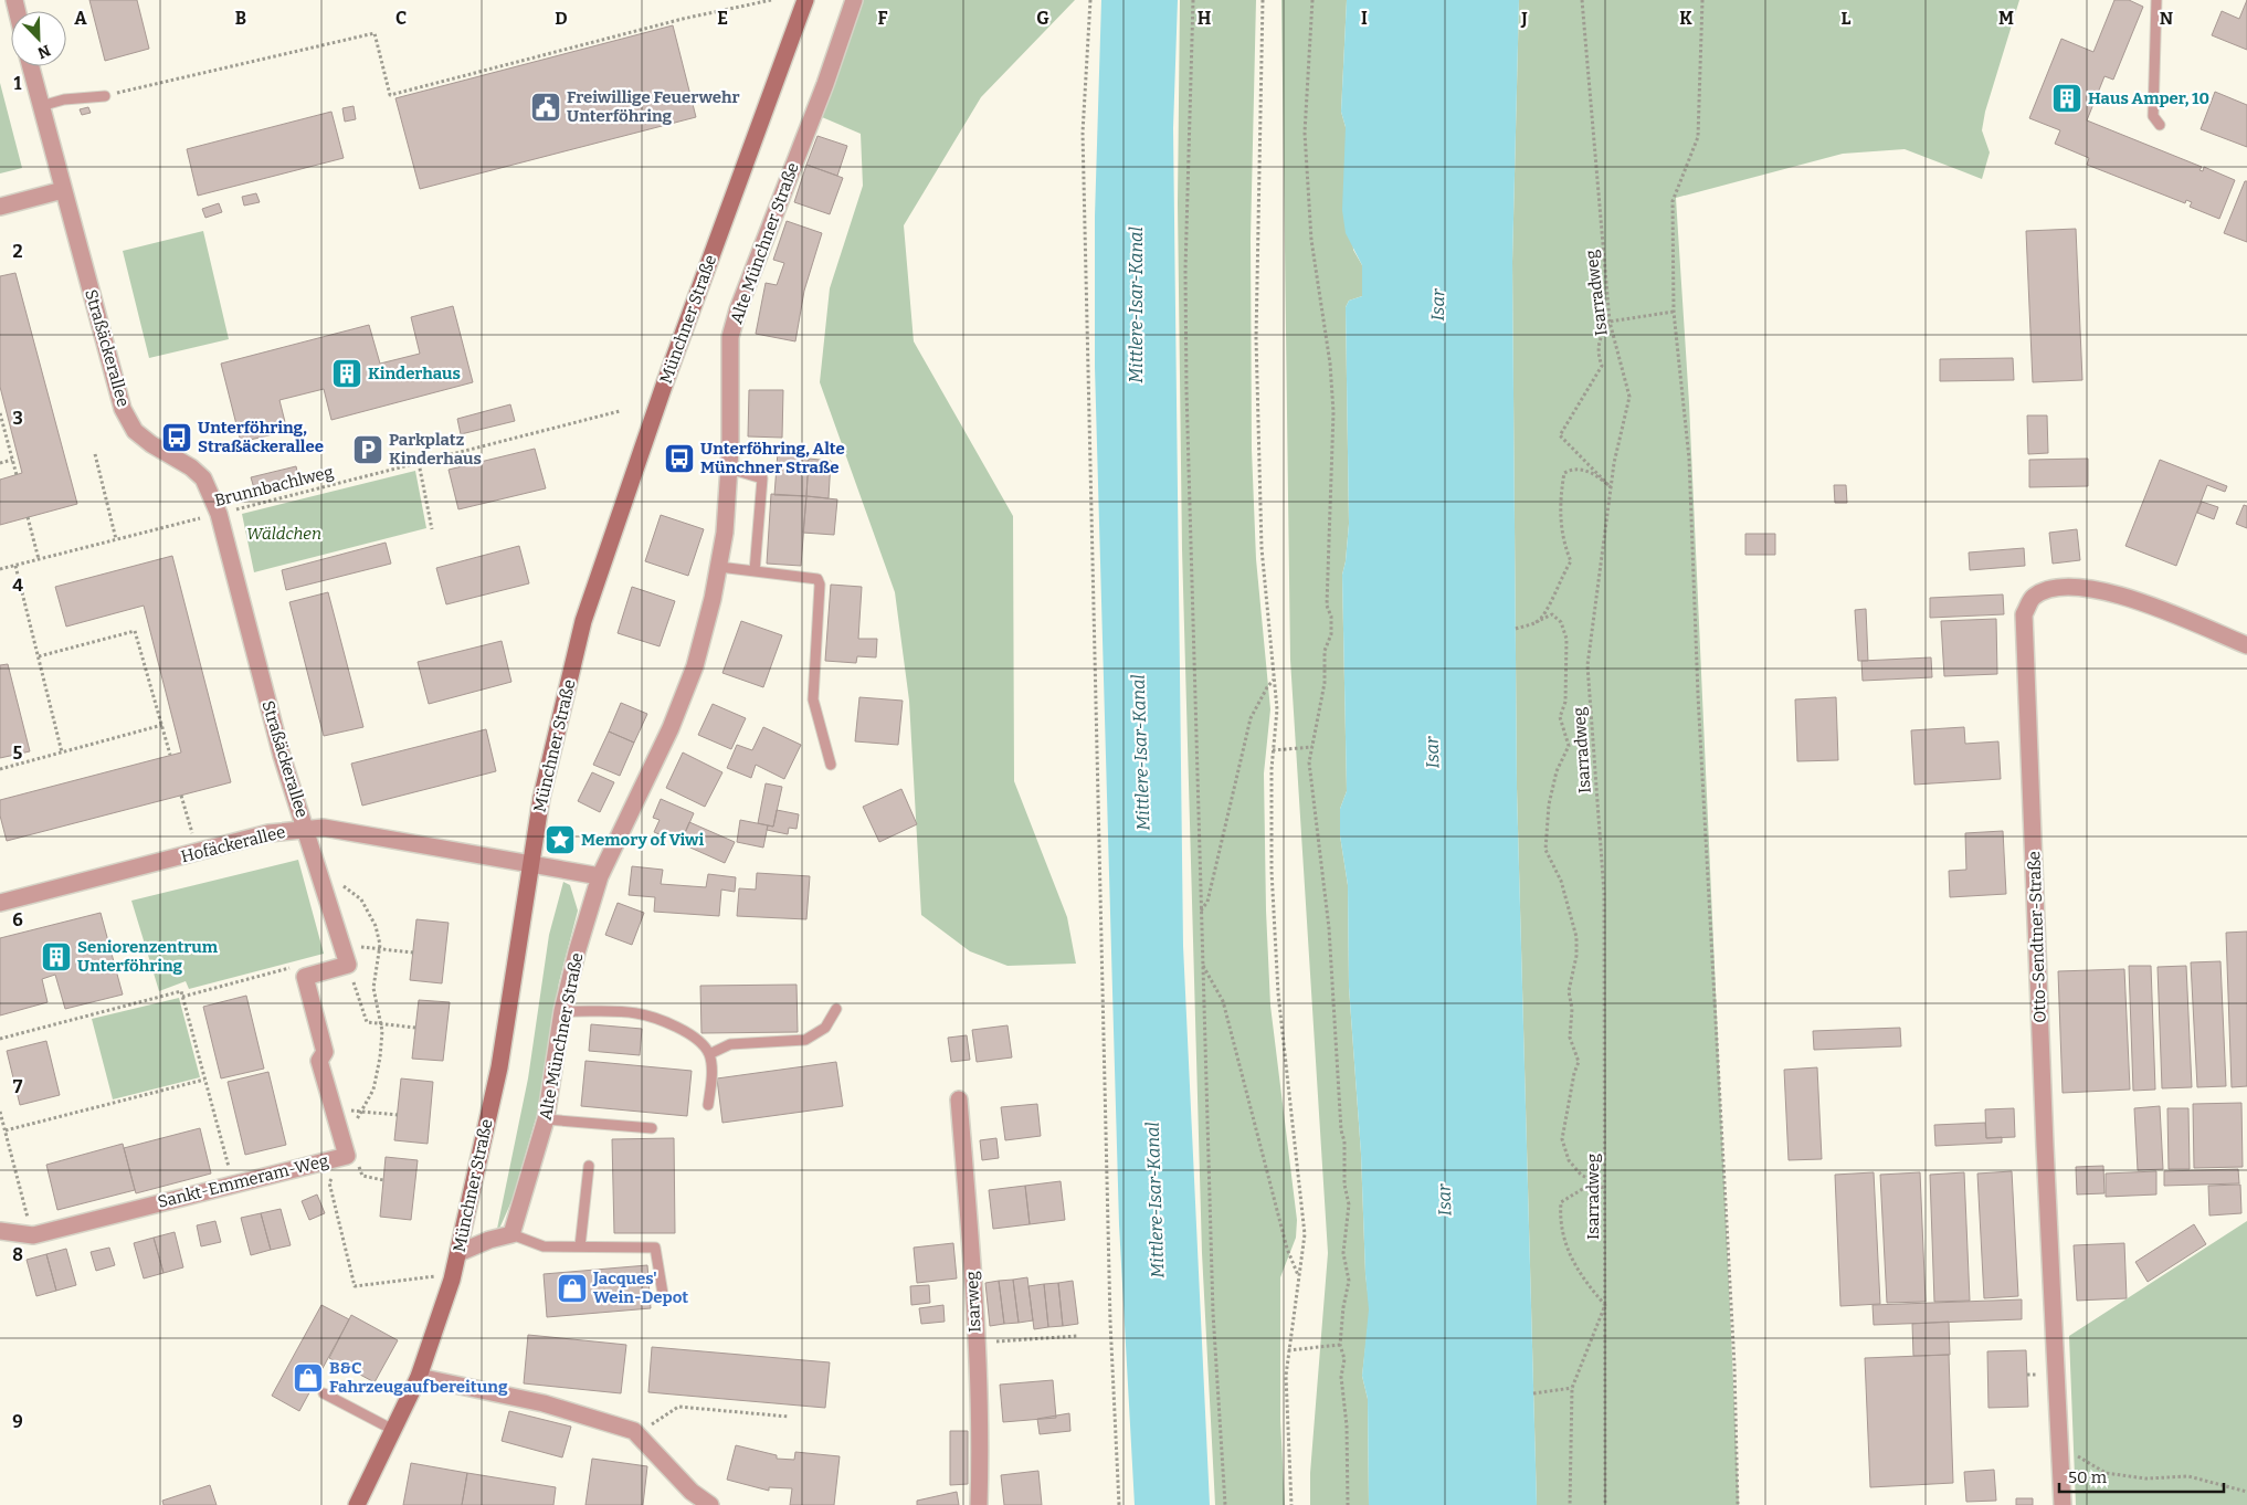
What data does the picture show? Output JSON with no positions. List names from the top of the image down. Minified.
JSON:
{"streets":{"main road":["Münchner Straße"],"street":["Alte Münchner Straße","Straßäckerallee","Hofäckerallee","Otto-Sendtner-Straße","Sankt-Emmeram-Weg","Isarweg"],"path":["Isarradweg","Brunnbachlweg"]},"crossings":[["Alte Münchner Straße","Hofäckerallee"],["Münchner Straße","Hofäckerallee"],["Straßäckerallee","Brunnbachlweg"],["Straßäckerallee","Hofäckerallee"]],"water":["Mittlere-Isar-Kanal","Isar"],"parks":["Wäldchen"],"places":{"building":["Haus Amper, 10","Kinderhaus","Seniorenzentrum Unterföhring"],"public building":["Freiwillige Feuerwehr Unterföhring"],"bus stop":["Unterföhring, Straßäckerallee","Unterföhring, Alte Münchner Straße"],"parking":["Parkplatz Kinderhaus"],"place":["Memory of Viwi"],"shop":["Jacques' Wein-Depot","B&C Fahrzeugaufbereitung"]},"scale_bar":"50 m","north":"bottom right","grid":{"columns":["A","B","C","D","E","F","G","H","I","J","K","L","M","N"],"rows":["1","2","3","4","5","6","7","8","9"]}}
